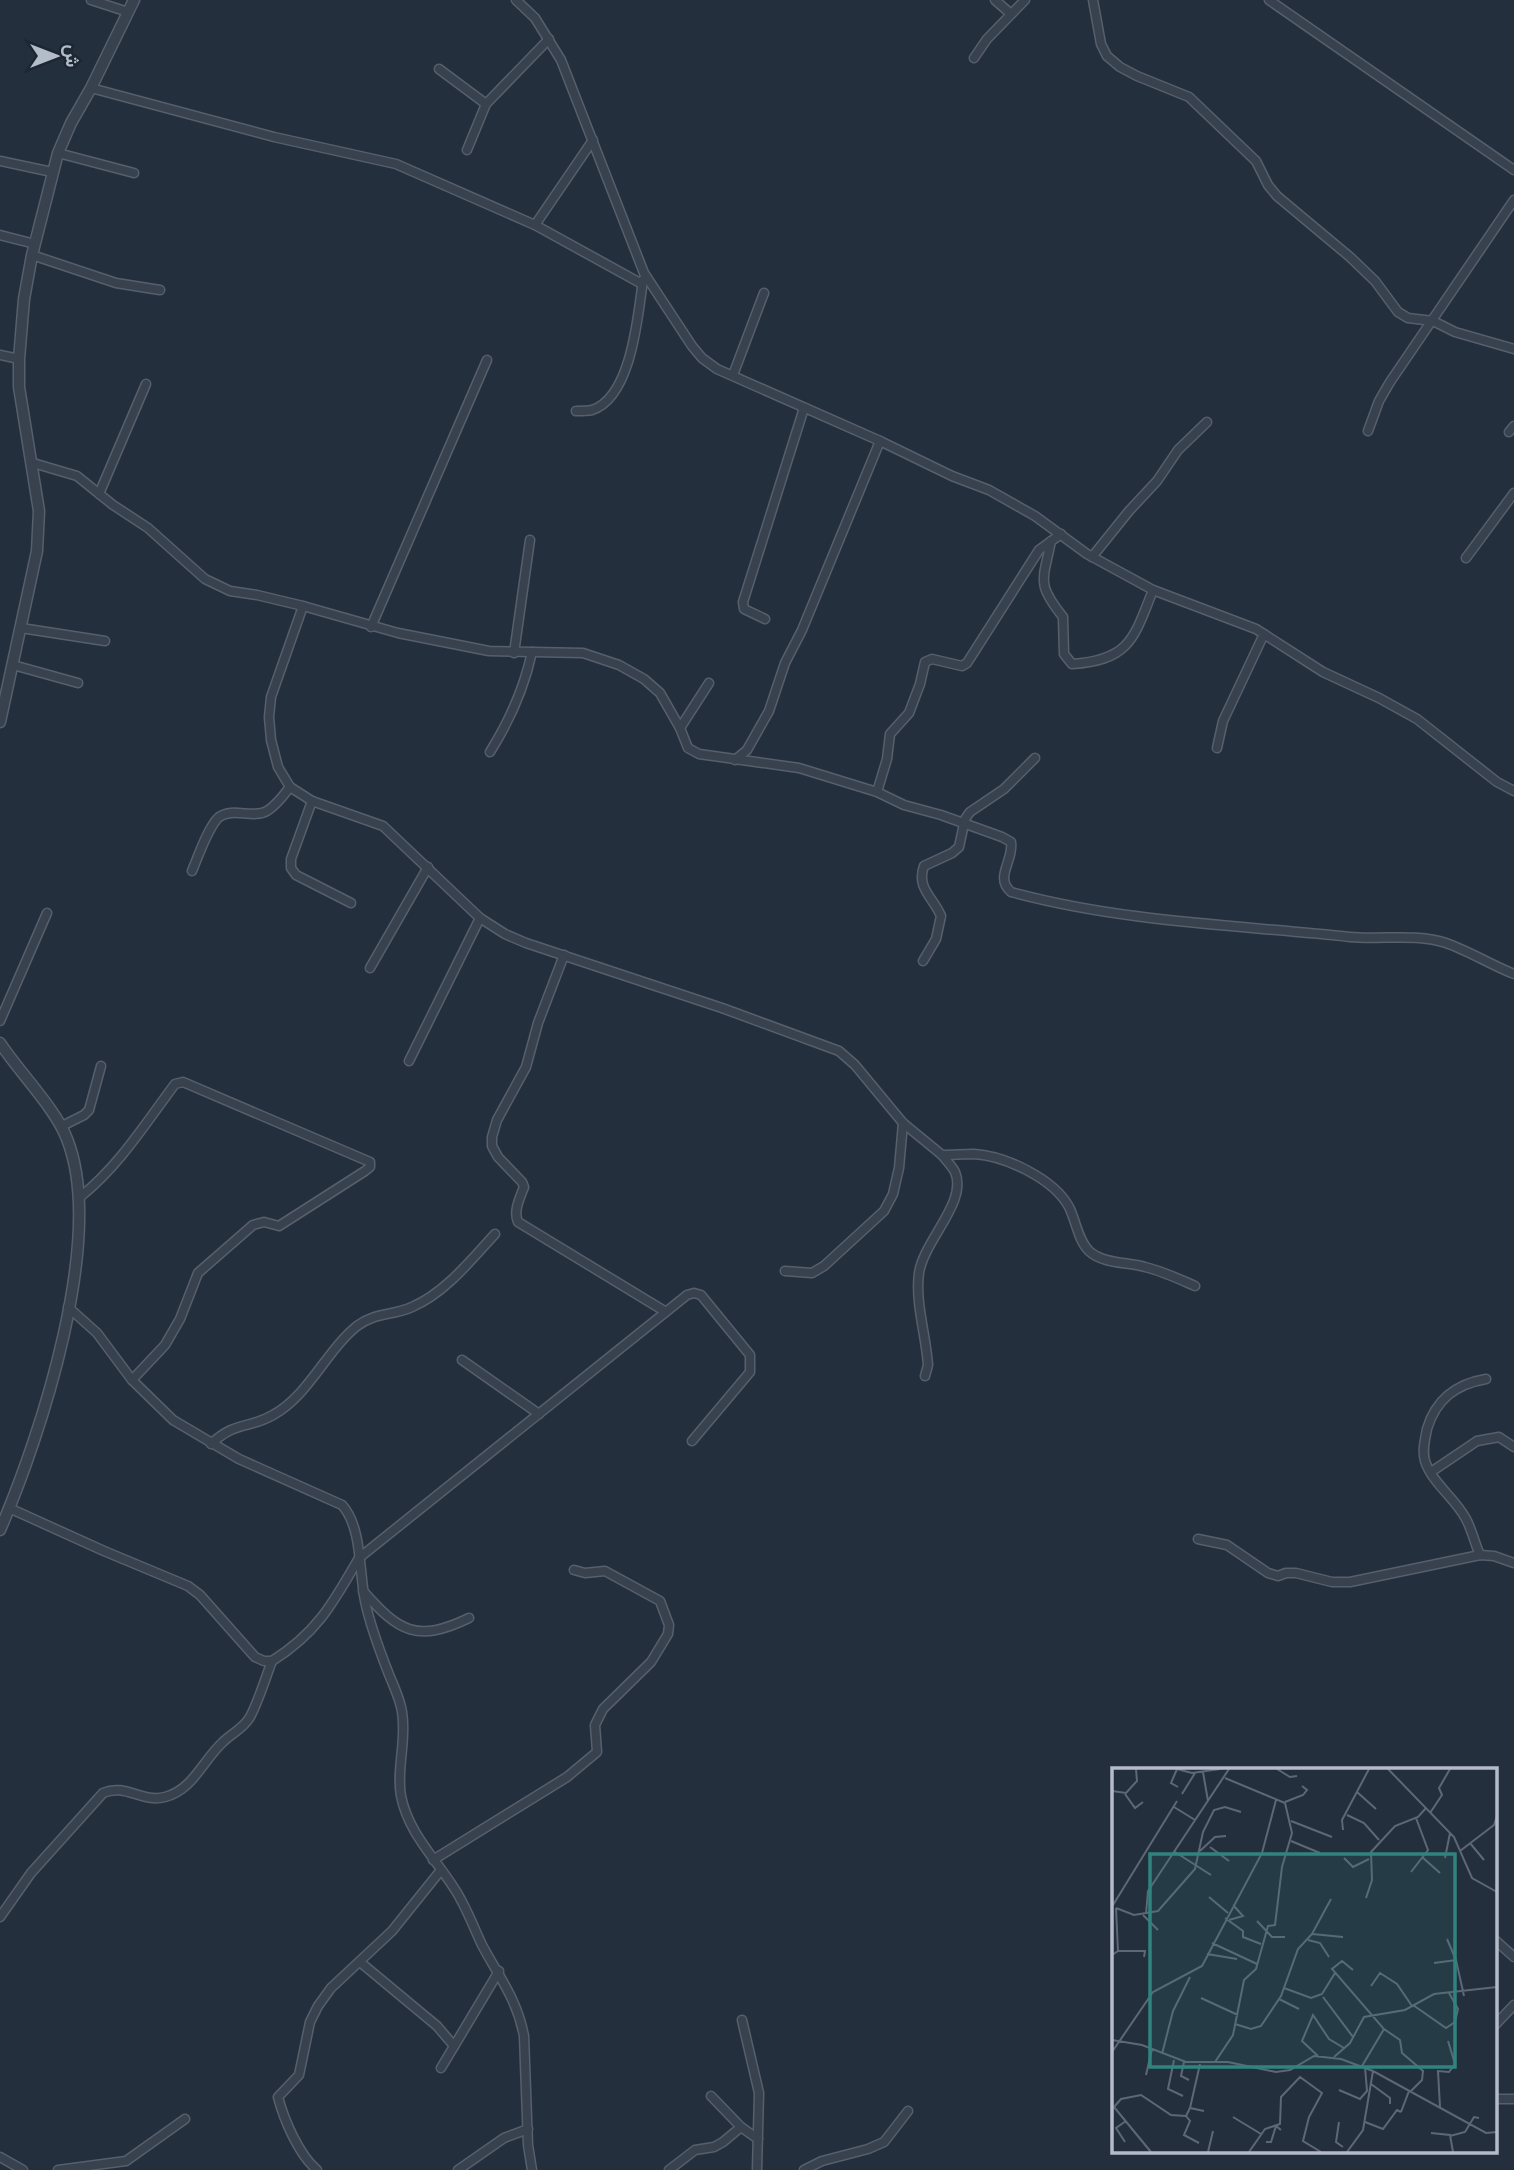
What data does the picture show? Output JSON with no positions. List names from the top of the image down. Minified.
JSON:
{"north":"right"}
